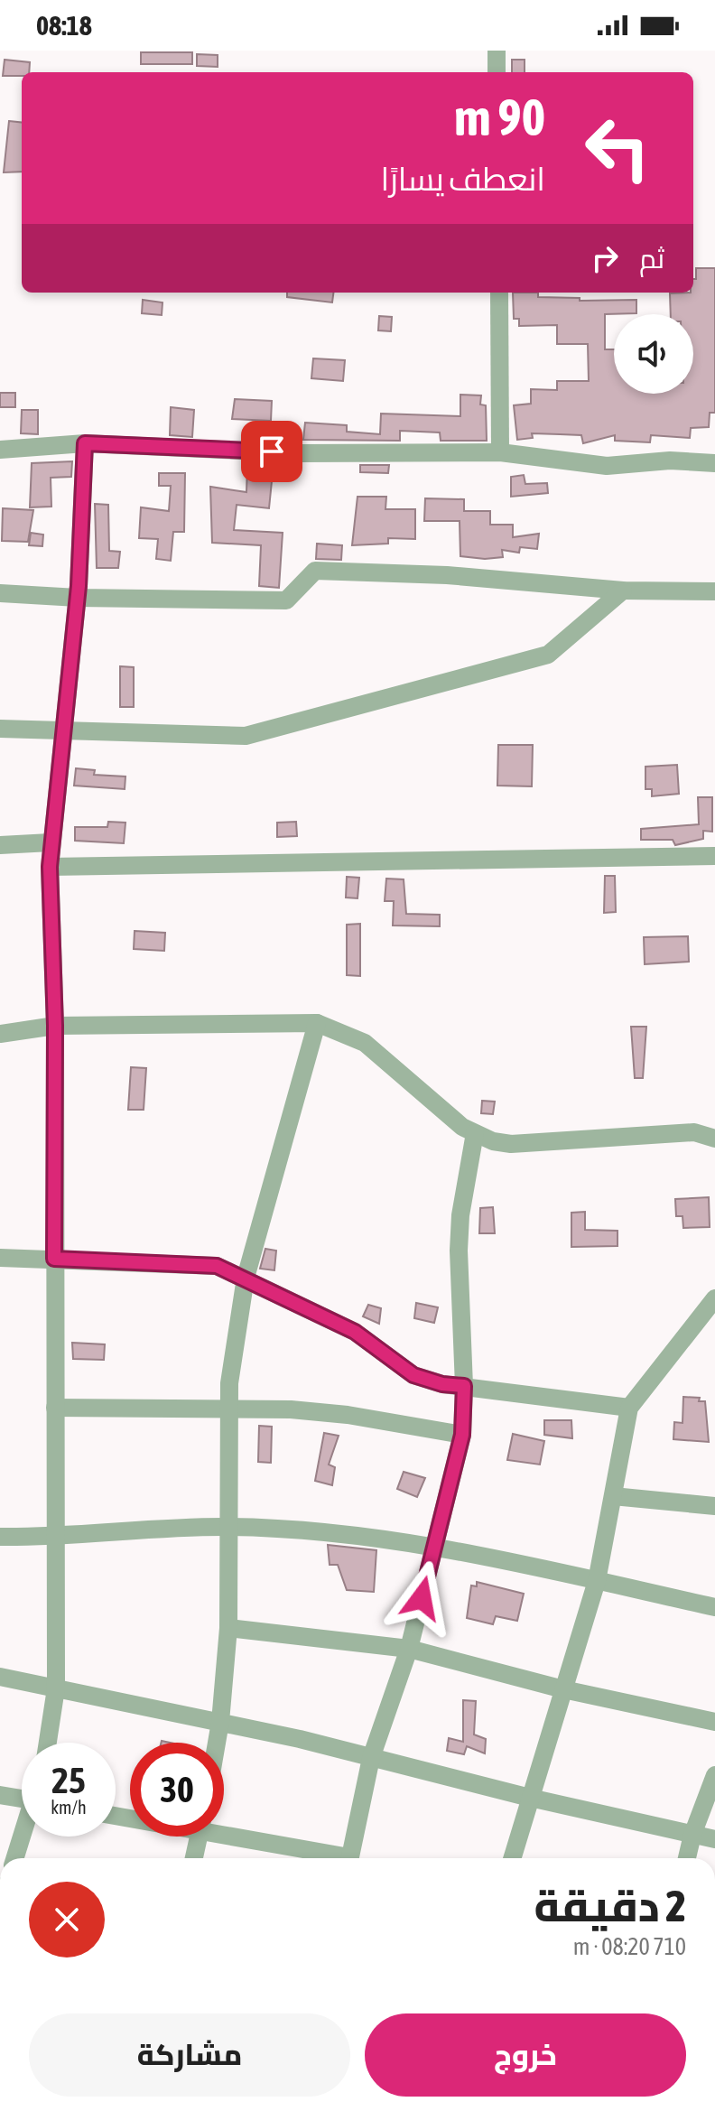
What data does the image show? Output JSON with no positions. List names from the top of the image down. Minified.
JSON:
{"page":{"status":"08:18","turn":["90 m","انعطف يسارًا"],"then":"ثم","speed":"25 km/h","limit":"30","heading":["2 دقيقة","710 m · 08:20"],"buttons":["خروج","مشاركة"]}}
